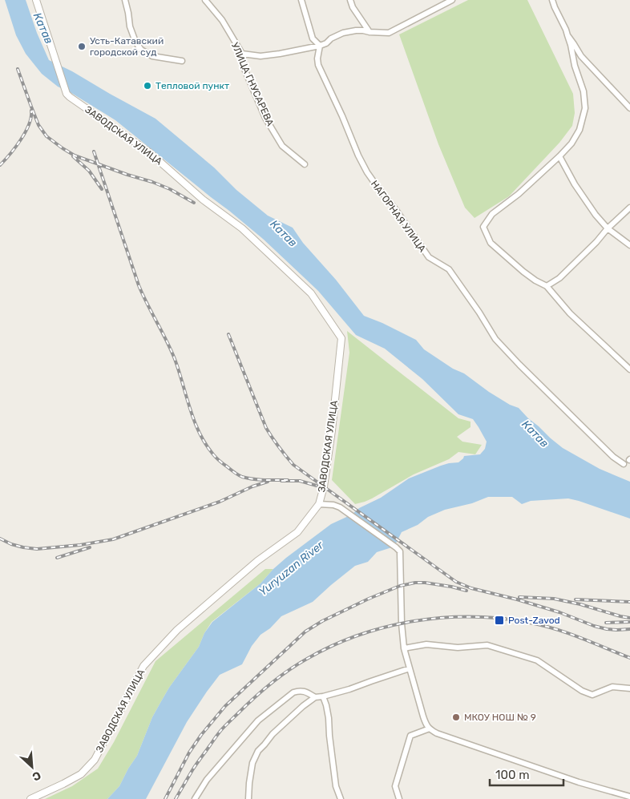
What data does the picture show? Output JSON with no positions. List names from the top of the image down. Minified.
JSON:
{"streets":{"street":["УЛИЦА ГНУСАРЕВА","ЗАВОДСКАЯ УЛИЦА","НАГОРНАЯ УЛИЦА"]},"water":["Катав","Yuryuzan River"],"places":{"other":["Усть-Катавский городской суд","Тепловой пункт","МКОУ НОШ № 9"],"transit":["Post-Zavod"]},"scale_bar":"100 m","north":"bottom right"}
